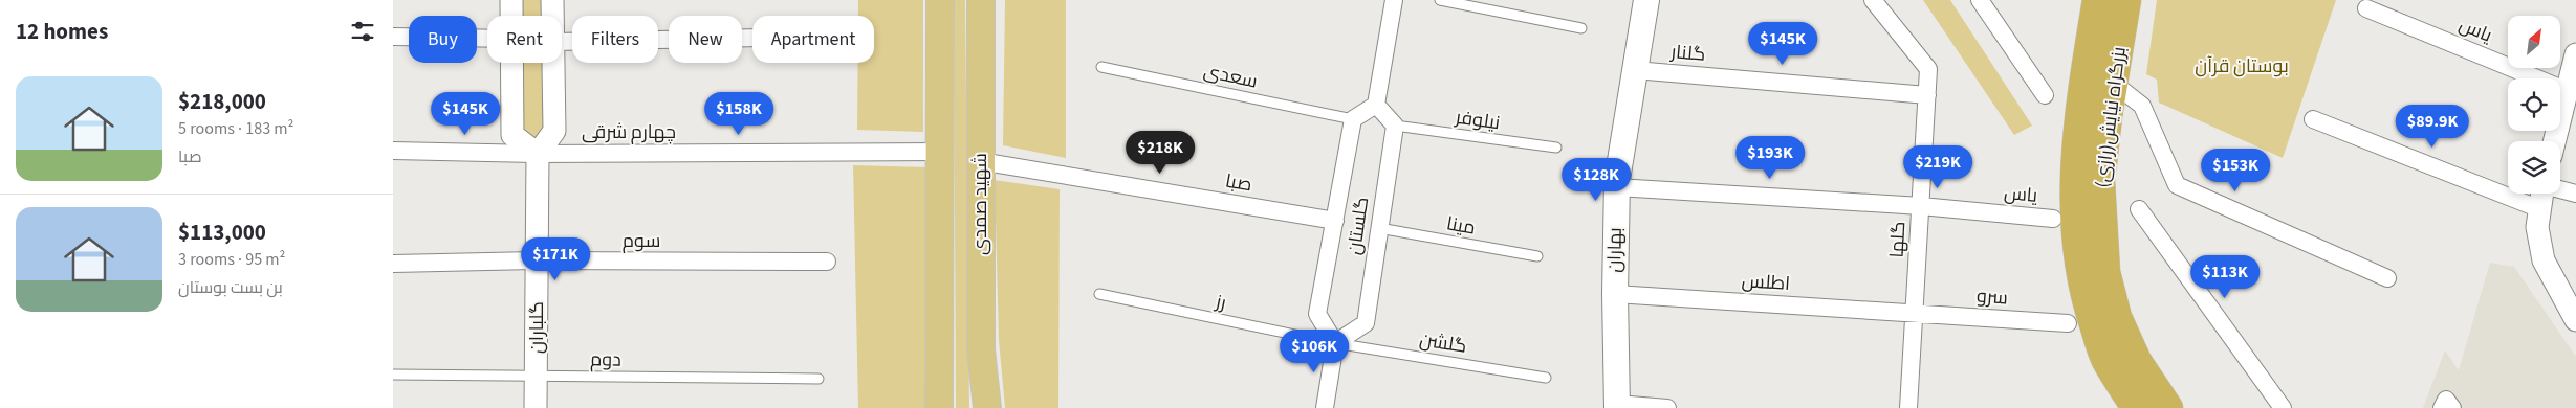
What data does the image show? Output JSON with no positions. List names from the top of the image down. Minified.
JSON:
{"streets":{"highway":["بزرگراه نیایش(رازی)"],"main road":["شهید صمدی","بهاران"],"street":["یاس","گلنار","چهارم شرقی","صبا","گلستان","گلها","سوم","اطلس","سرو","گلباران"],"lane":["سعدی","نیلوفر","مینا","رز","گلشن","دوم"]},"crossings":[["یاس","گلها"],["یاس","بهاران"],["گلنار","گلها"],["گلنار","بهاران"],["سعدی","گلستان"],["نیلوفر","گلستان"],["چهارم شرقی","گلباران"],["صبا","شهید صمدی"],["صبا","گلستان"],["گلستان","مینا"],["گلستان","رز"],["گلستان","گلشن"],["گلها","اطلس"],["گلها","سرو"],["سوم","گلباران"],["بهاران","اطلس"],["اطلس","سرو"],["رز","گلشن"],["گلباران","دوم"]],"parks":["بوستان قرآن"],"north":"top right","page":{"heading":"12 homes","chip":["Buy","Rent","Filters","New","Apartment"],"price":["$145K","$145K","$158K","$89.9K","$218K","$193K","$219K","$153K","$128K","$171K","$113K","$106K"],"list":[{"name":"$218,000","note":"5 rooms · 183 m² · صبا"},{"name":"$113,000","note":"3 rooms · 95 m² · بن بست بوستان"}]}}
